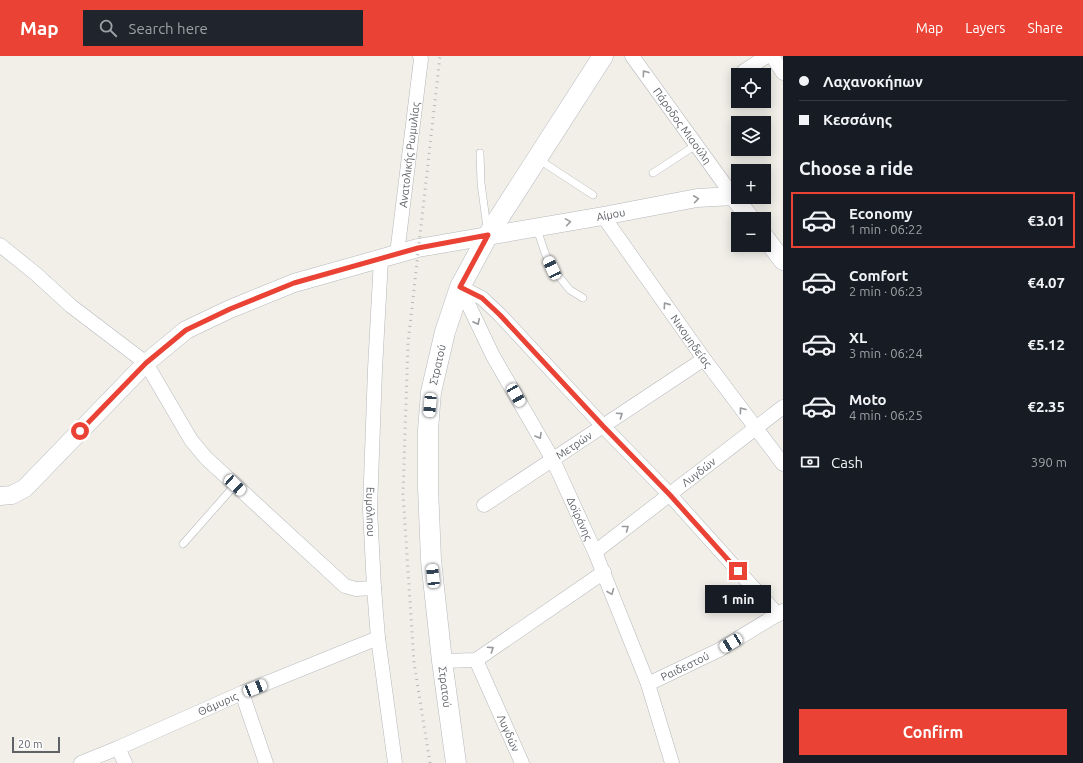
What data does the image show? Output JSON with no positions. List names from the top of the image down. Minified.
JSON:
{"streets":{"main road":["Στρατού"],"street":["Πάροδος Μιαούλη","Ανατολικής Ρωμυλίας","Αίμου","Νικομηδείας","Μετρών","Λυγδών","Ευμόλπου","Δοϊράνης","Ραιδεστού","Θάμυρις"]},"crossings":[["Ανατολικής Ρωμυλίας","Αίμου"],["Ανατολικής Ρωμυλίας","Ευμόλπου"],["Αίμου","Νικομηδείας"],["Αίμου","Στρατού"],["Αίμου","Ευμόλπου"],["Νικομηδείας","Μετρών"],["Νικομηδείας","Λυγδών"],["Στρατού","Δοϊράνης"],["Μετρών","Δοϊράνης"],["Λυγδών","Δοϊράνης"],["Ευμόλπου","Θάμυρις"],["Δοϊράνης","Ραιδεστού"]],"one_way":["Πάροδος Μιαούλη","Μετρών"],"scale_bar":"20 m","page":{"header":"Map","search":"Search here","nav":["Map","Layers","Share"],"banner":["Λαχανοκήπων","Κεσσάνης"],"map_buttons":["+","−"],"heading":"Choose a ride","list":[{"name":"Economy","note":"1 min · 06:22","value":"€3.01"},{"name":"Comfort","note":"2 min · 06:23","value":"€4.07"},{"name":"XL","note":"3 min · 06:24","value":"€5.12"},{"name":"Moto","note":"4 min · 06:25","value":"€2.35"}],"pay":["Cash","390 m"],"bubble":"1 min","buttons":"Confirm","scale":"20 m"}}
